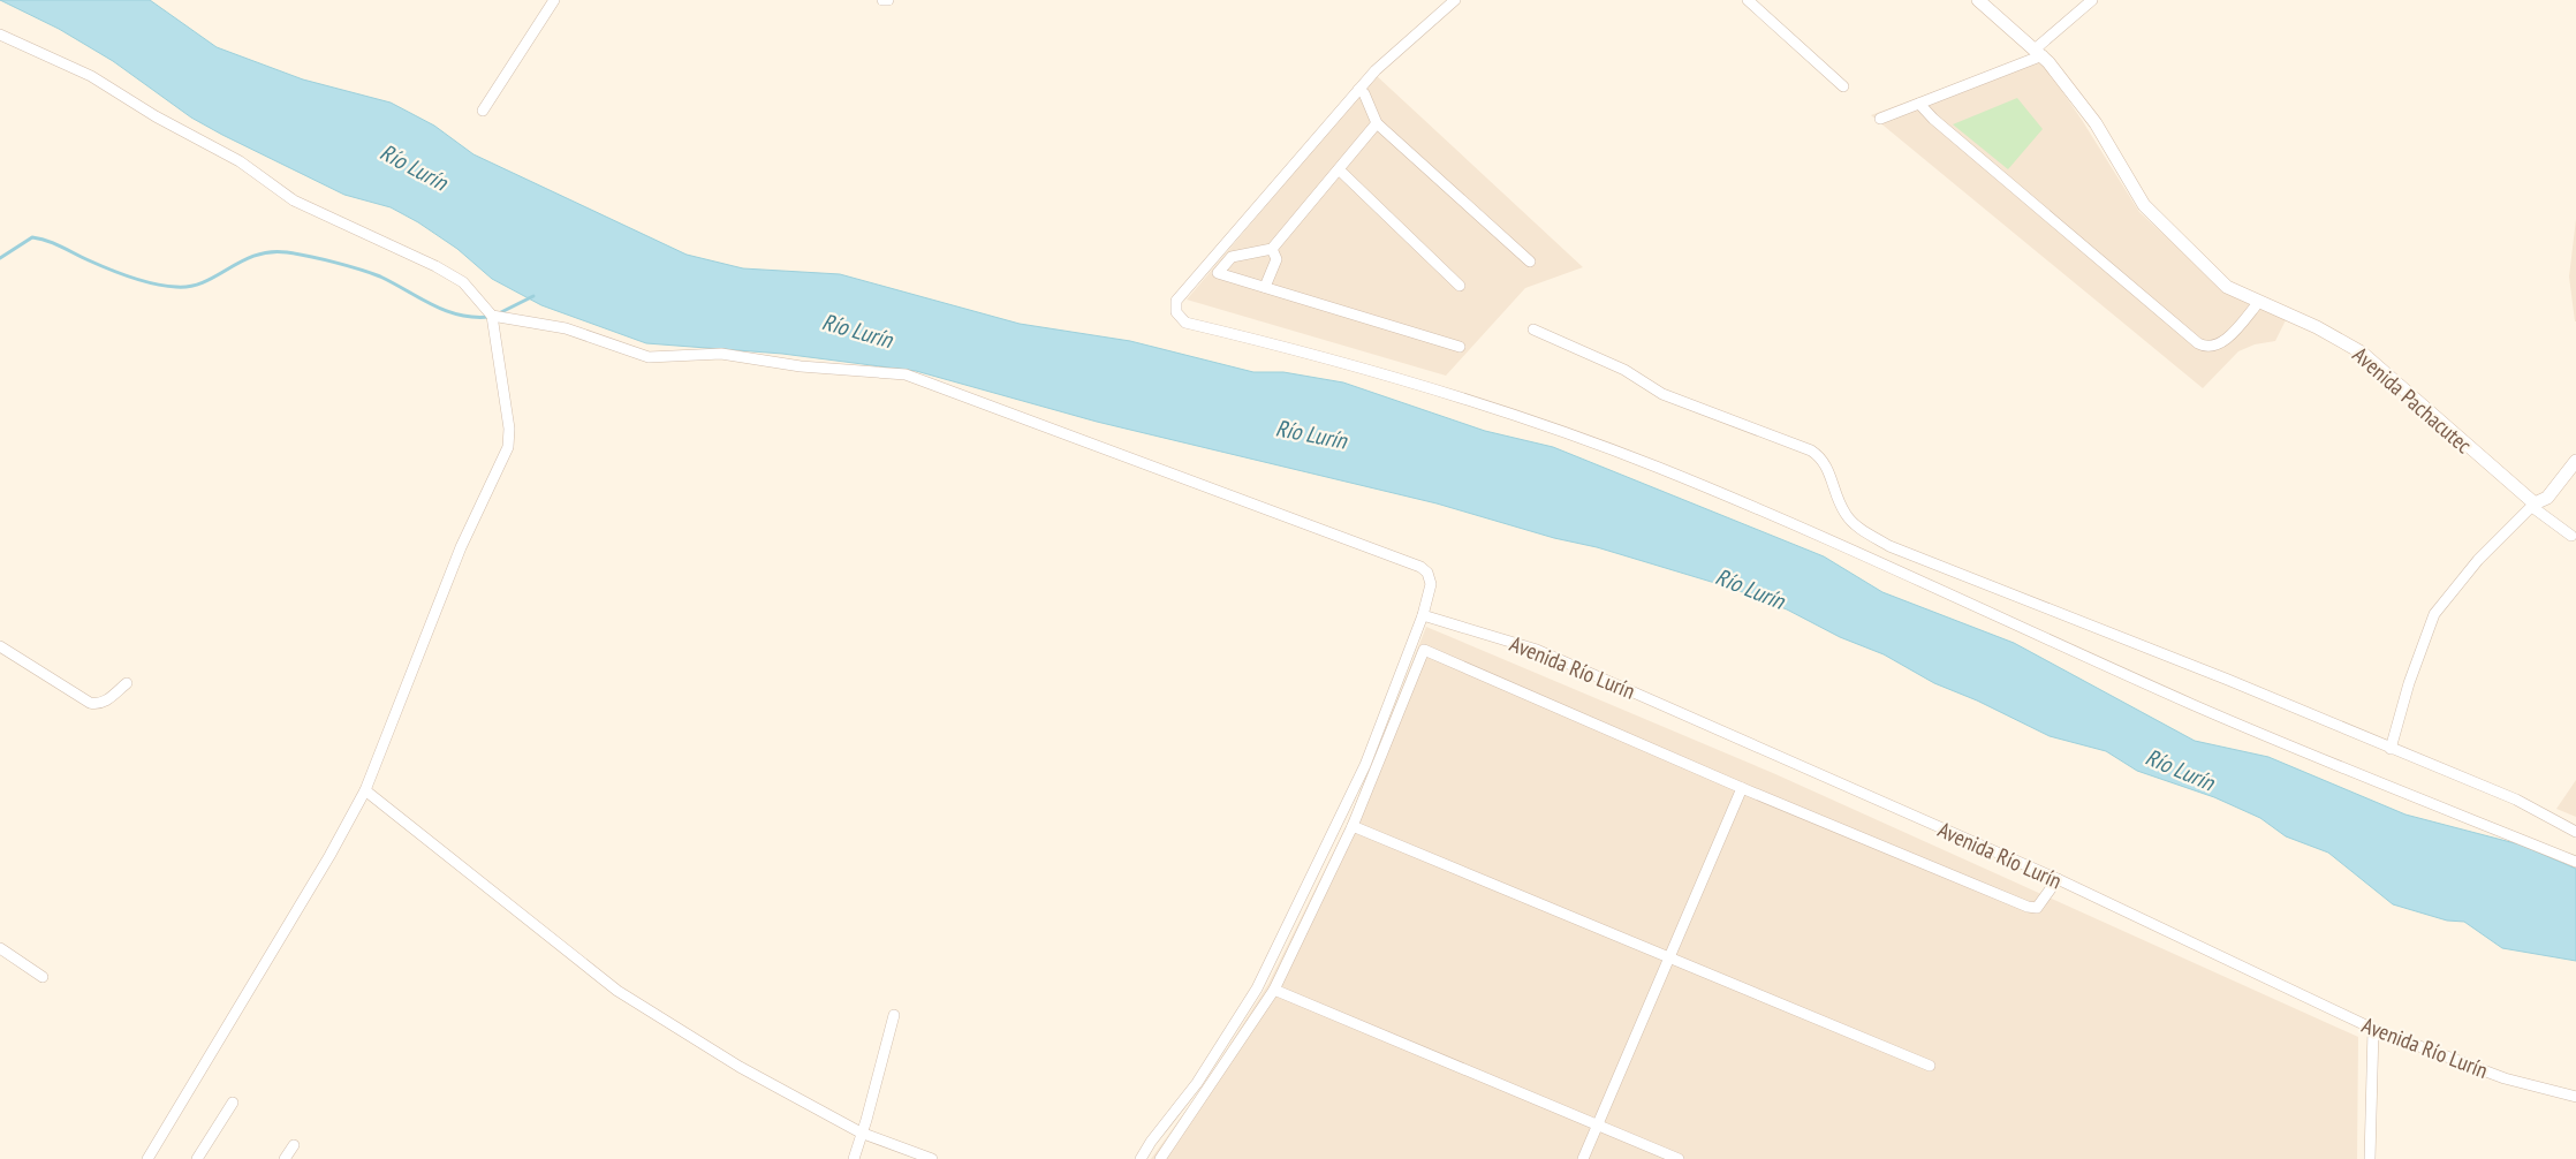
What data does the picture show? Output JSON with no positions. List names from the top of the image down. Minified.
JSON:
{"streets":{"main road":["Avenida Pachacutec"],"street":["Avenida Río Lurín"]},"water":["Río Lurín"]}
